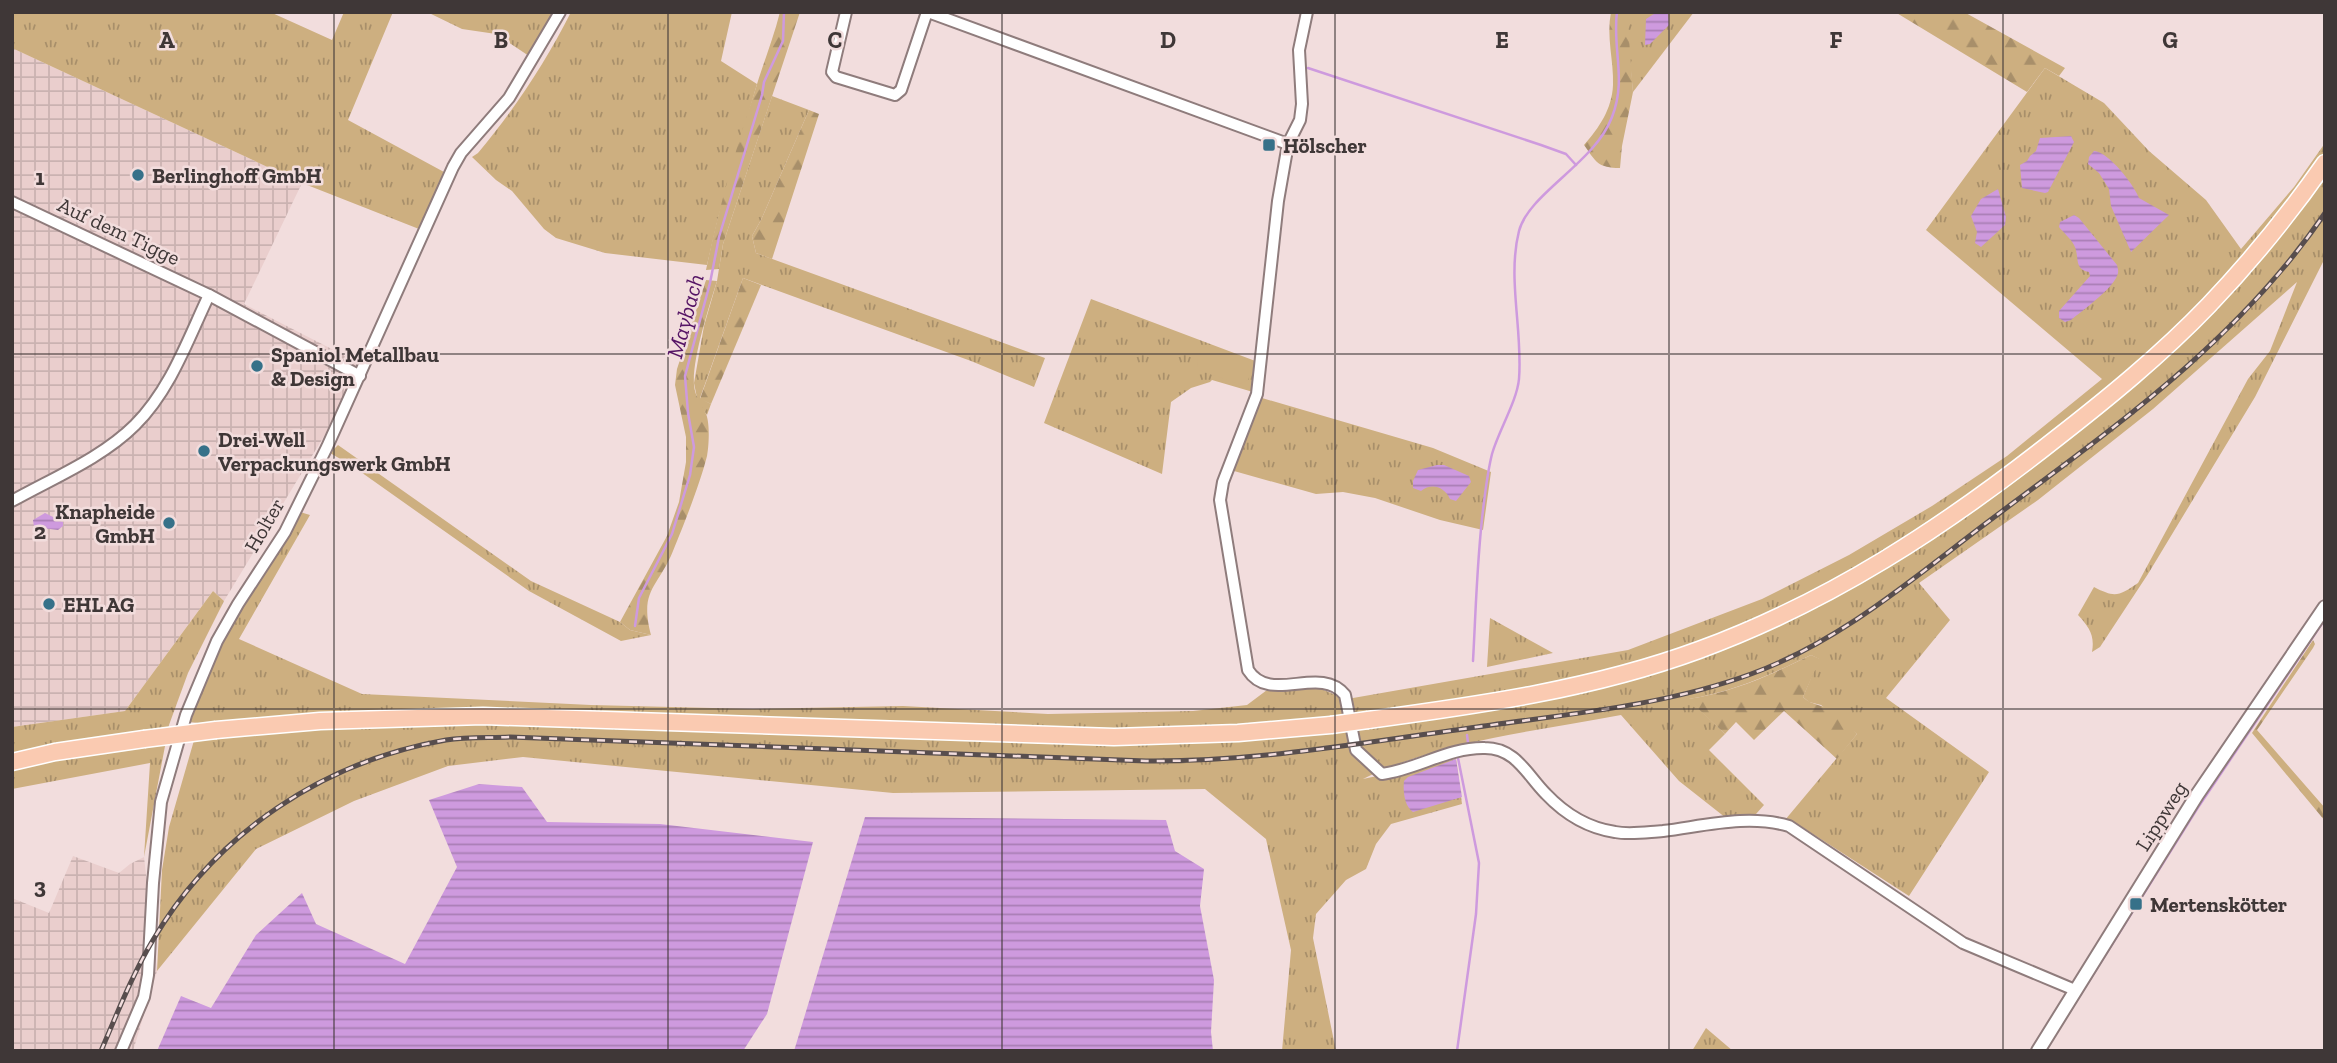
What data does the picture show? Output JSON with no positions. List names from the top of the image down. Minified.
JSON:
{"streets":{"street":["Auf dem Tigge","Holter","Lippweg"]},"crossings":[["Auf dem Tigge","Holter"]],"water":["Maybach"],"places":{"transit":["Hölscher","Mertenskötter"],"other":["Berlinghoff GmbH","Spaniol Metallbau & Design","Drei-Well Verpackungswerk GmbH","Knapheide GmbH","EHL AG"]},"grid":{"columns":["A","B","C","D","E","F","G"],"rows":["1","2","3"]}}
